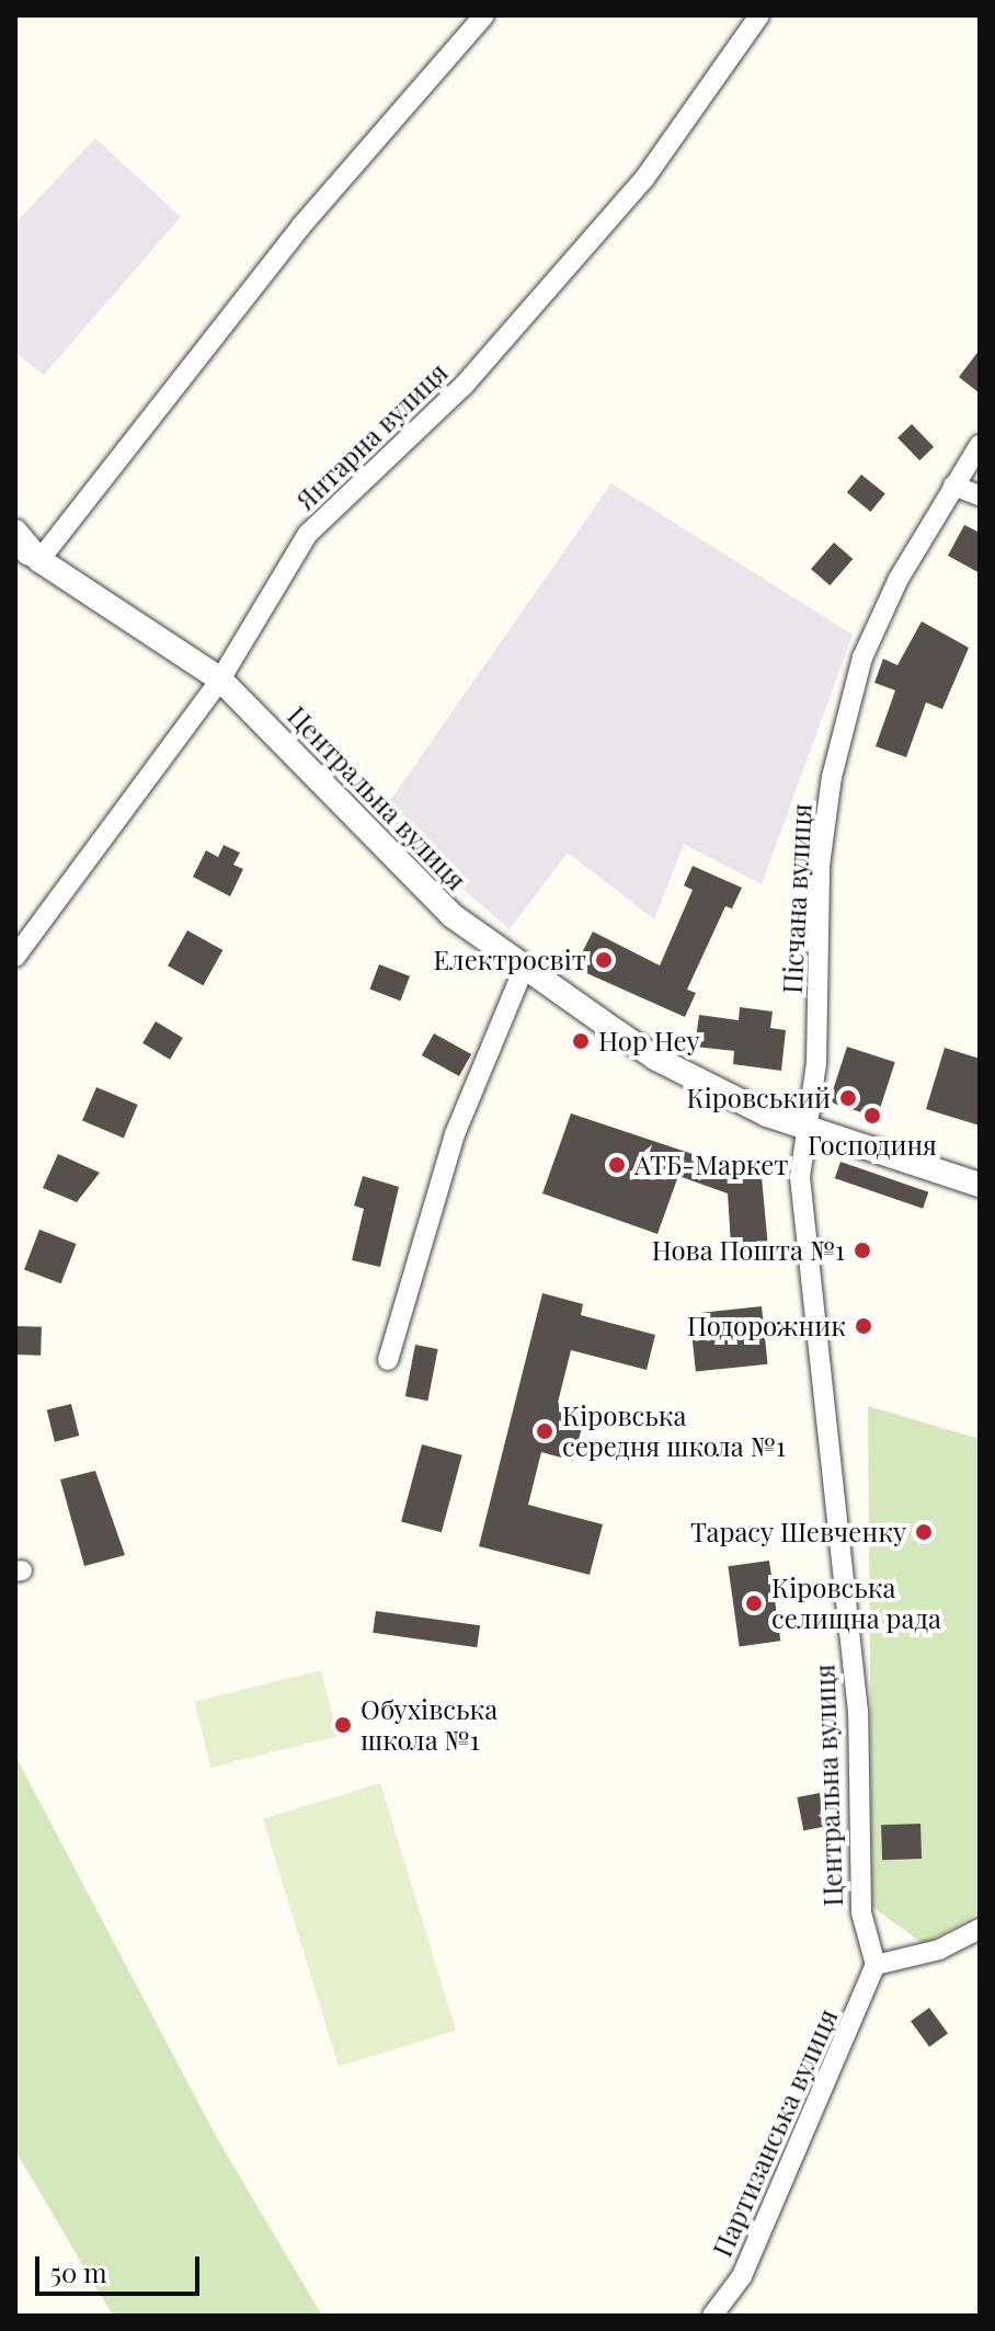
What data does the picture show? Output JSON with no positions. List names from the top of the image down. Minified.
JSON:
{"streets":{"street":["Янтарна вулиця","Центральна вулиця","Пісчана вулиця","Партизанська вулиця"]},"crossings":[["Янтарна вулиця","Центральна вулиця"],["Центральна вулиця","Пісчана вулиця"],["Центральна вулиця","Партизанська вулиця"]],"places":["Електросвіт","Hop Hey","Кіровський","Господиня","АТБ-Маркет","Нова Пошта №1","Подорожник","Кіровська середня школа №1","Тарасу Шевченку","Кіровська селищна рада","Обухівська школа №1"],"scale_bar":"50 m"}
